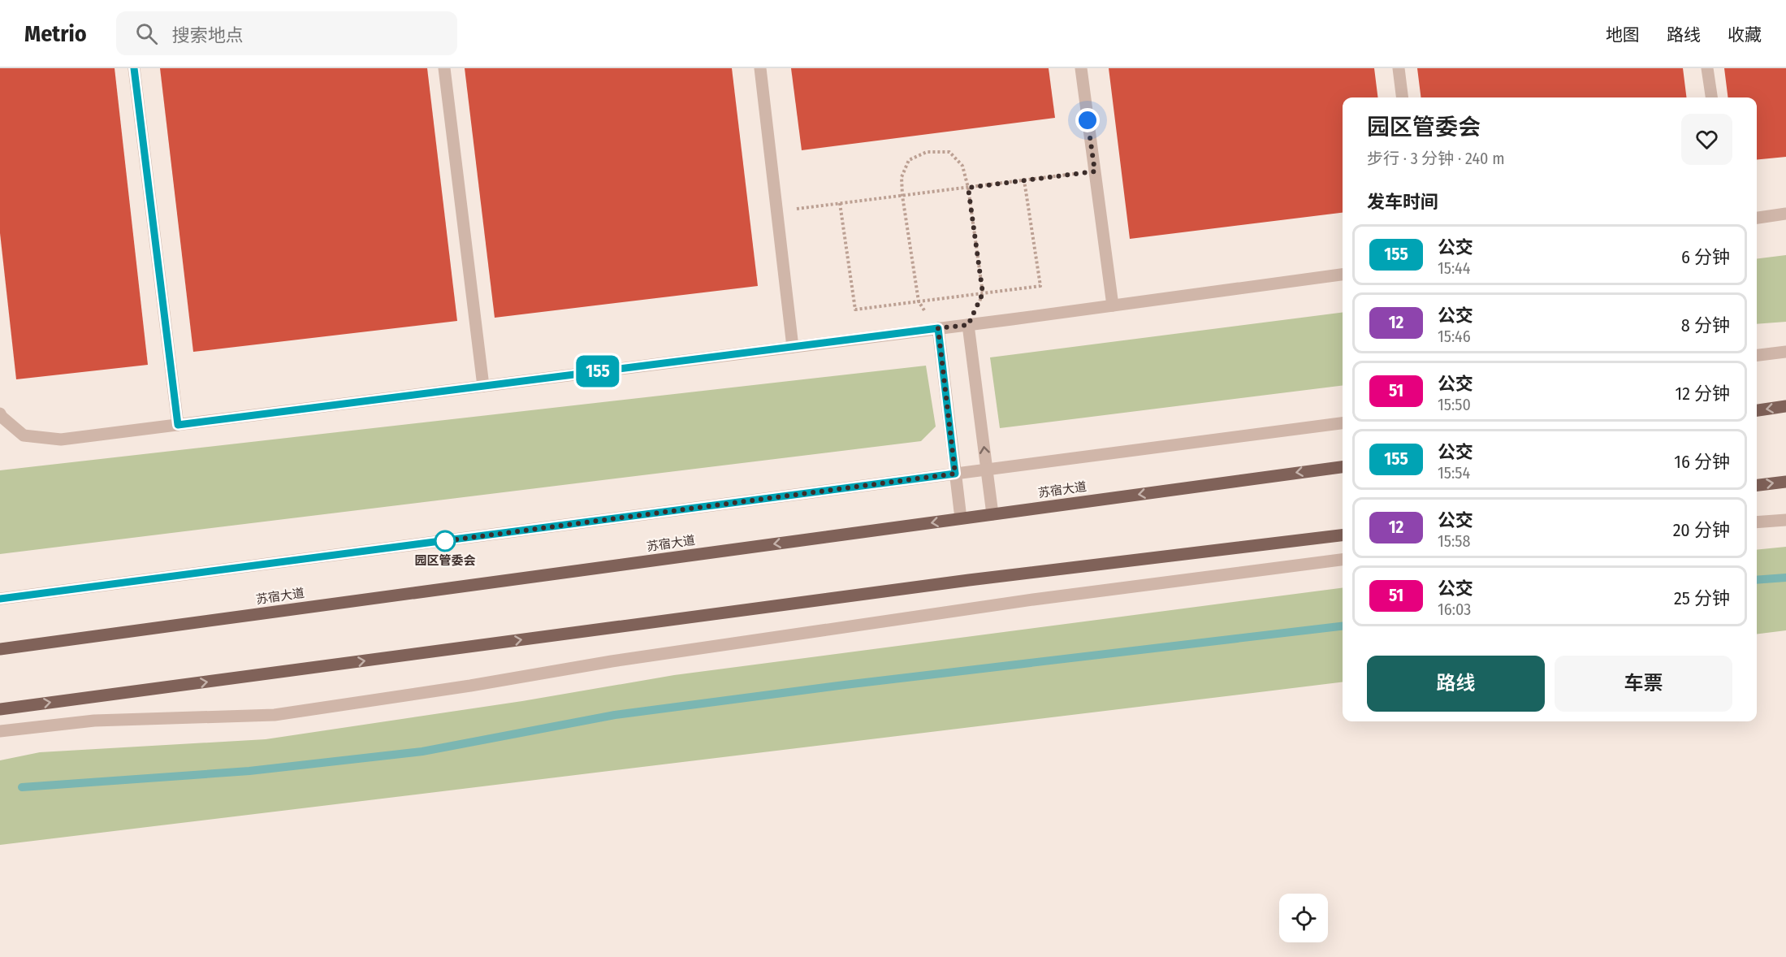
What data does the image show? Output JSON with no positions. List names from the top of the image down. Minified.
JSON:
{"streets":{"main road":["苏宿大道"]},"places":["园区管委会"],"lines":["bus line 155"],"page":{"header":"Metrio","search":"搜索地点","nav":["地图","路线","收藏"],"on_map":"155","heading":[["园区管委会","步行 · 3 分钟 · 240 m"],"发车时间"],"list":[{"mark":"155","name":"公交","note":"15:44","value":"6 分钟"},{"mark":"12","name":"公交","note":"15:46","value":"8 分钟"},{"mark":"51","name":"公交","note":"15:50","value":"12 分钟"},{"mark":"155","name":"公交","note":"15:54","value":"16 分钟"},{"mark":"12","name":"公交","note":"15:58","value":"20 分钟"},{"mark":"51","name":"公交","note":"16:03","value":"25 分钟"}],"buttons":["路线","车票"]}}
